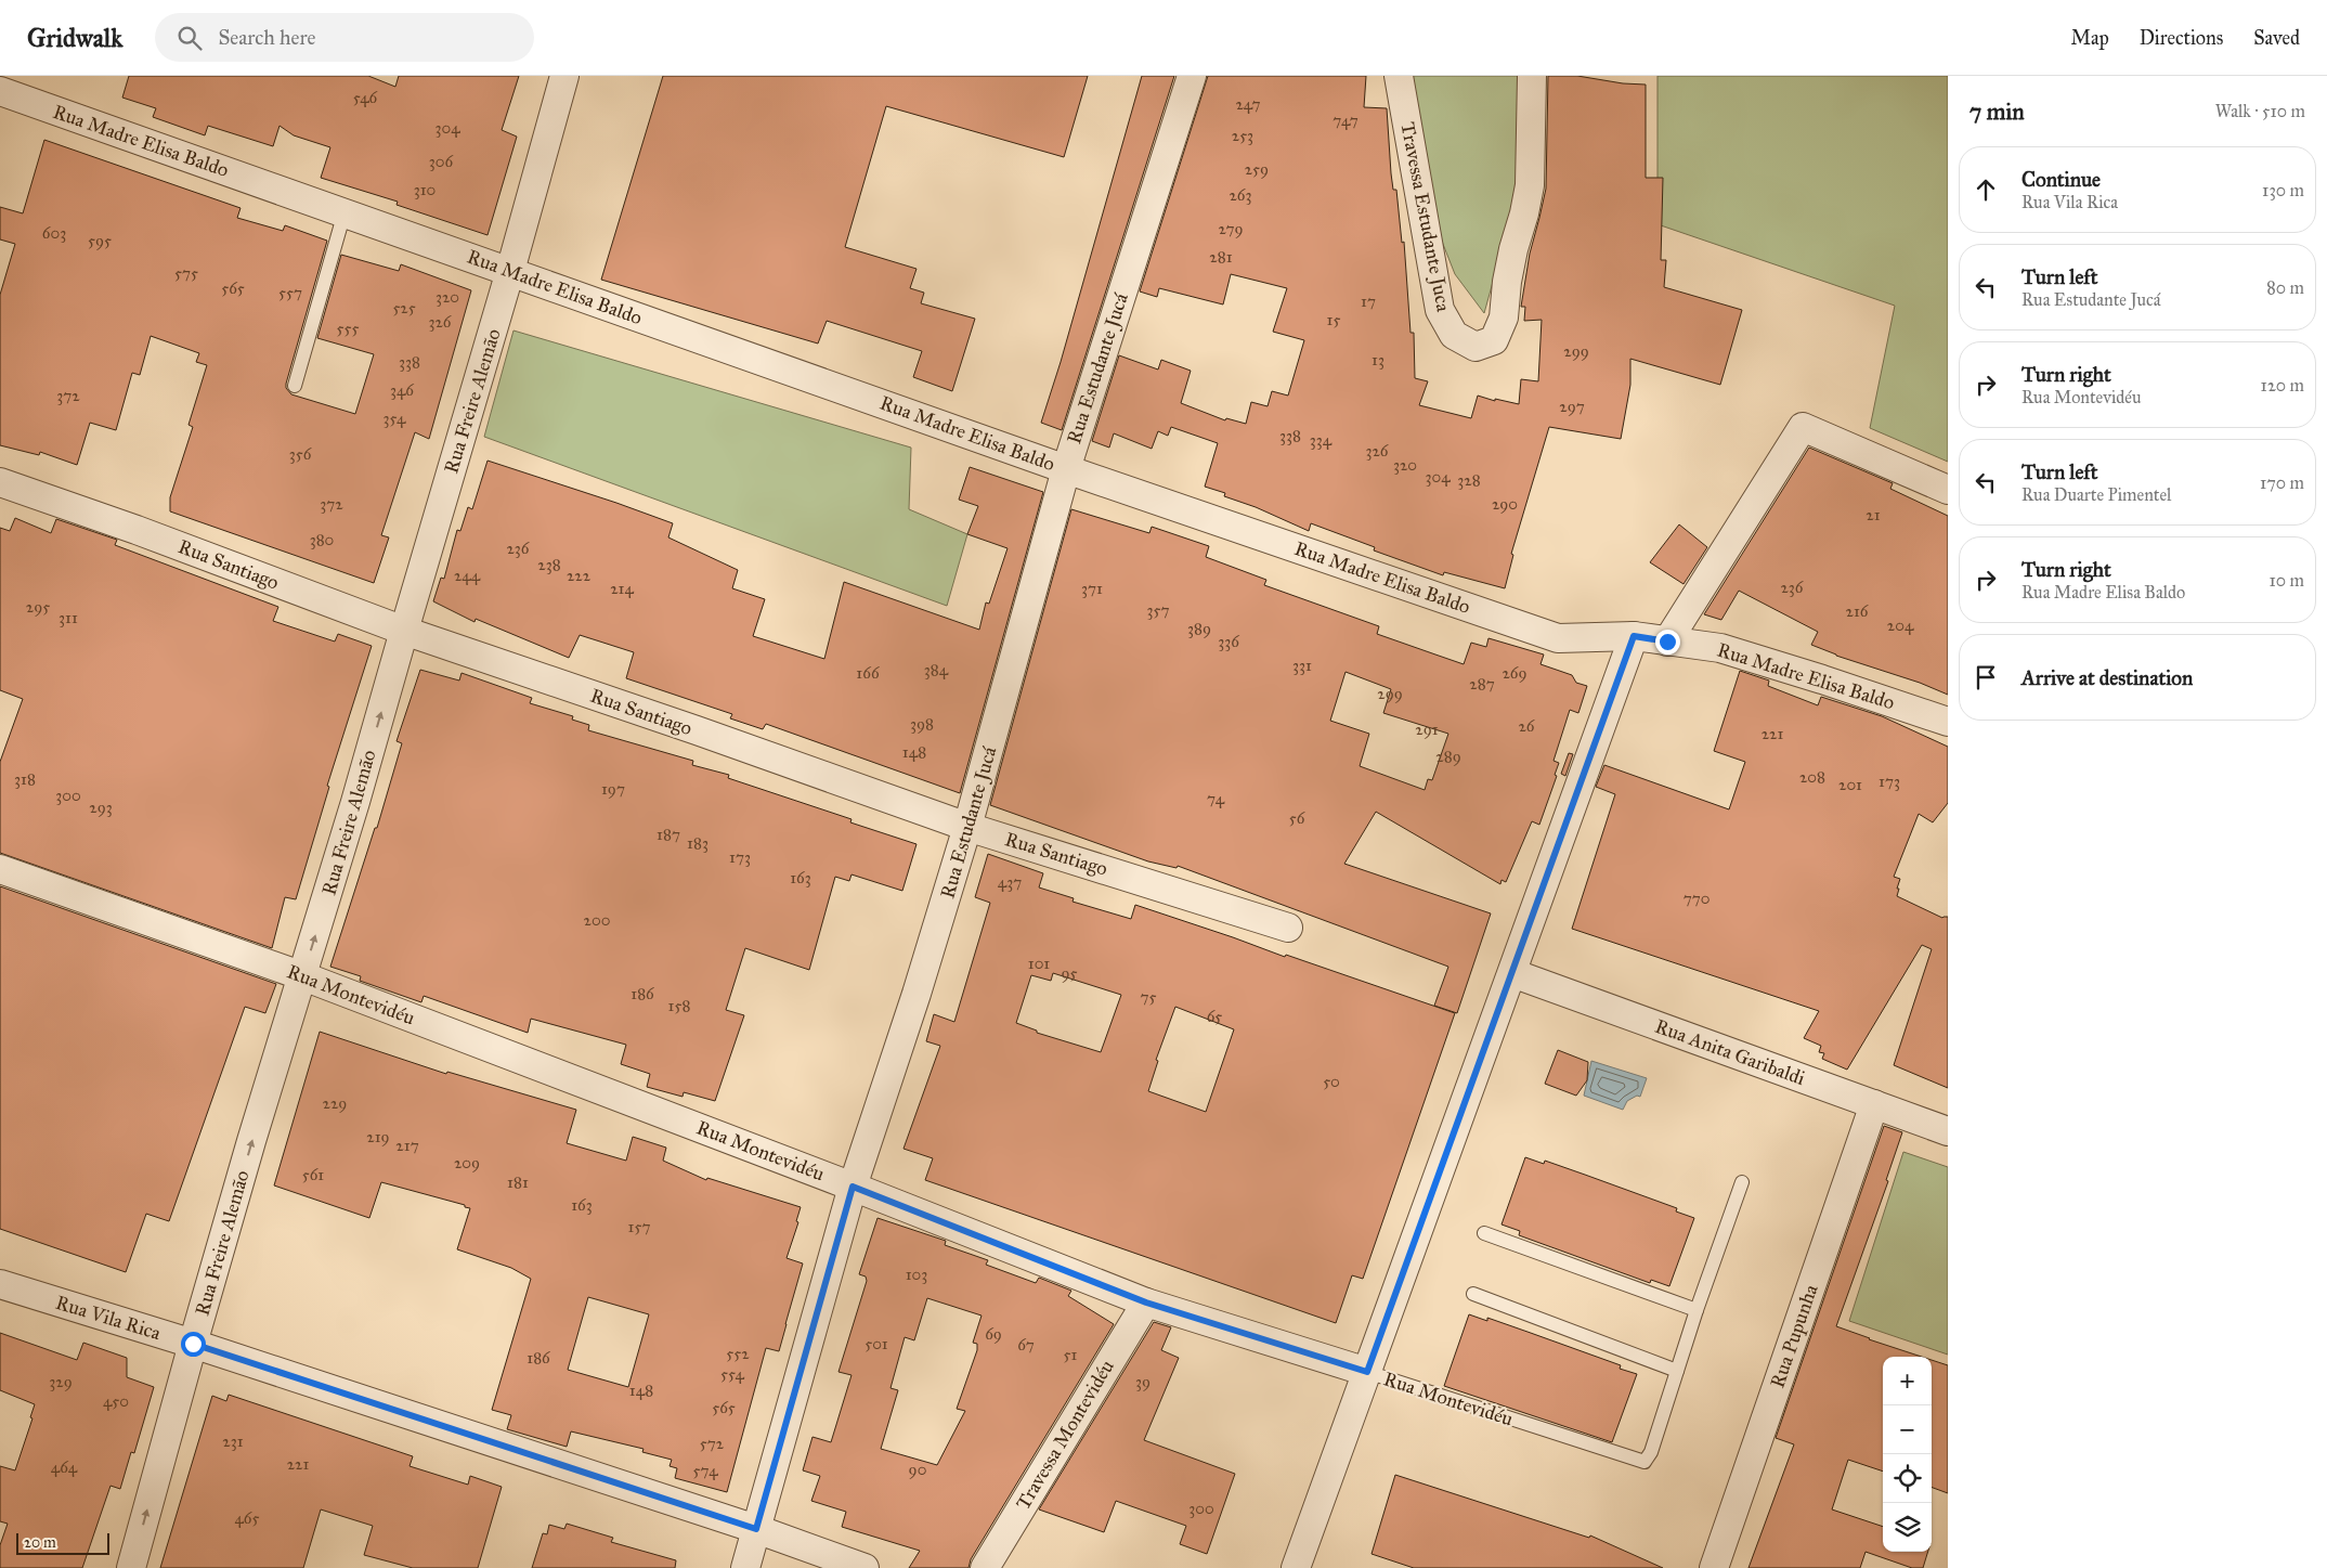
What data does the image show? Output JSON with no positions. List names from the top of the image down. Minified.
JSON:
{"streets":{"street":["Rua Madre Elisa Baldo","Travessa Estudante Juca","Rua Estudante Jucá","Rua Freire Alemão","Rua Santiago","Rua Montevidéu","Rua Anita Garibaldi","Rua Vila Rica","Rua Pupunha","Travessa Montevidéu"]},"crossings":[["Rua Madre Elisa Baldo","Rua Estudante Jucá"],["Rua Madre Elisa Baldo","Rua Freire Alemão"],["Rua Estudante Jucá","Rua Santiago"],["Rua Estudante Jucá","Rua Montevidéu"],["Rua Estudante Jucá","Rua Vila Rica"],["Rua Freire Alemão","Rua Santiago"],["Rua Freire Alemão","Rua Montevidéu"],["Rua Freire Alemão","Rua Vila Rica"],["Rua Montevidéu","Travessa Montevidéu"],["Rua Anita Garibaldi","Rua Pupunha"]],"one_way":["Rua Freire Alemão"],"house_numbers":["546","247","747","304","253","306","259","310","263","279","603","595","281","575","565","557","320","17","525","15","326","555","299","13","338","346","372","297","354","338","334","326","356","320","304","328","372","290","21","380","236","238","244","222","236","214","371","295","357","216","311","204","389","336","331","384","166","269","287","299","398","26","291","221","148","289","208","318","173","201","197","300","74","293","56","187","183","173","163","437","770","200","101","95","186","75","158","65","50","229","219","217","209","561","181","163","157","103","69","501","67","552","51","186","554","329","39","148","450","565","231","572","221","464","90","574","300","465"],"scale_bar":"20 m","page":{"header":"Gridwalk","search":"Search here","nav":["Map","Directions","Saved"],"heading":["7 min","Walk · 510 m"],"list":[["Continue","Rua Vila Rica","130 m"],["Turn left","Rua Estudante Jucá","80 m"],["Turn right","Rua Montevidéu","120 m"],["Turn left","Rua Duarte Pimentel","170 m"],["Turn right","Rua Madre Elisa Baldo","10 m"],"Arrive at destination"],"map_buttons":["+","−"],"scale":"20 m"}}
